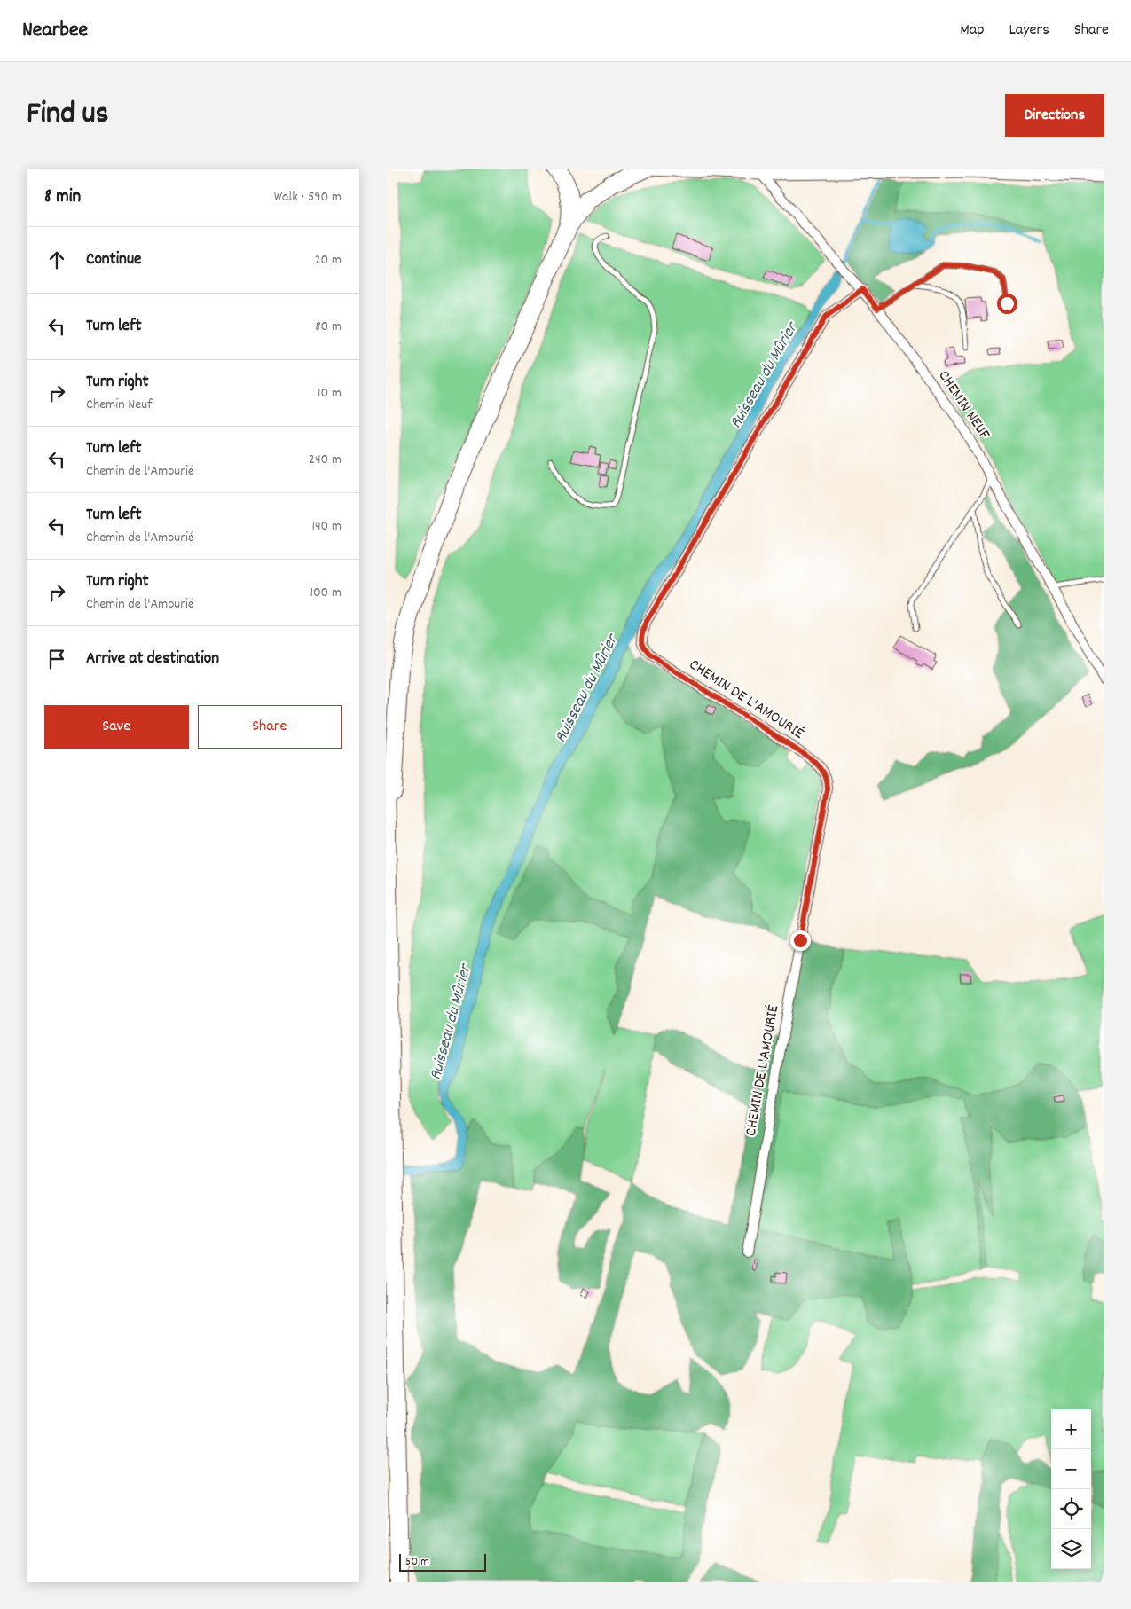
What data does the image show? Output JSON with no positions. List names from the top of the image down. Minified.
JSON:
{"streets":{"street":["CHEMIN NEUF","CHEMIN DE L'AMOURIÉ"]},"crossings":[["CHEMIN NEUF","CHEMIN DE L'AMOURIÉ"]],"water":["Ruisseau du Mûrier"],"scale_bar":"50 m","page":{"header":"Nearbee","nav":["Map","Layers","Share"],"title":"Find us","buttons":["Directions",["Save","Share"]],"heading":["8 min","Walk · 590 m"],"list":[["Continue","20 m"],["Turn left","80 m"],["Turn right","Chemin Neuf","10 m"],["Turn left","Chemin de l'Amourié","240 m"],["Turn left","Chemin de l'Amourié","140 m"],["Turn right","Chemin de l'Amourié","100 m"],"Arrive at destination"],"map_buttons":["+","−"],"scale":"50 m"}}
